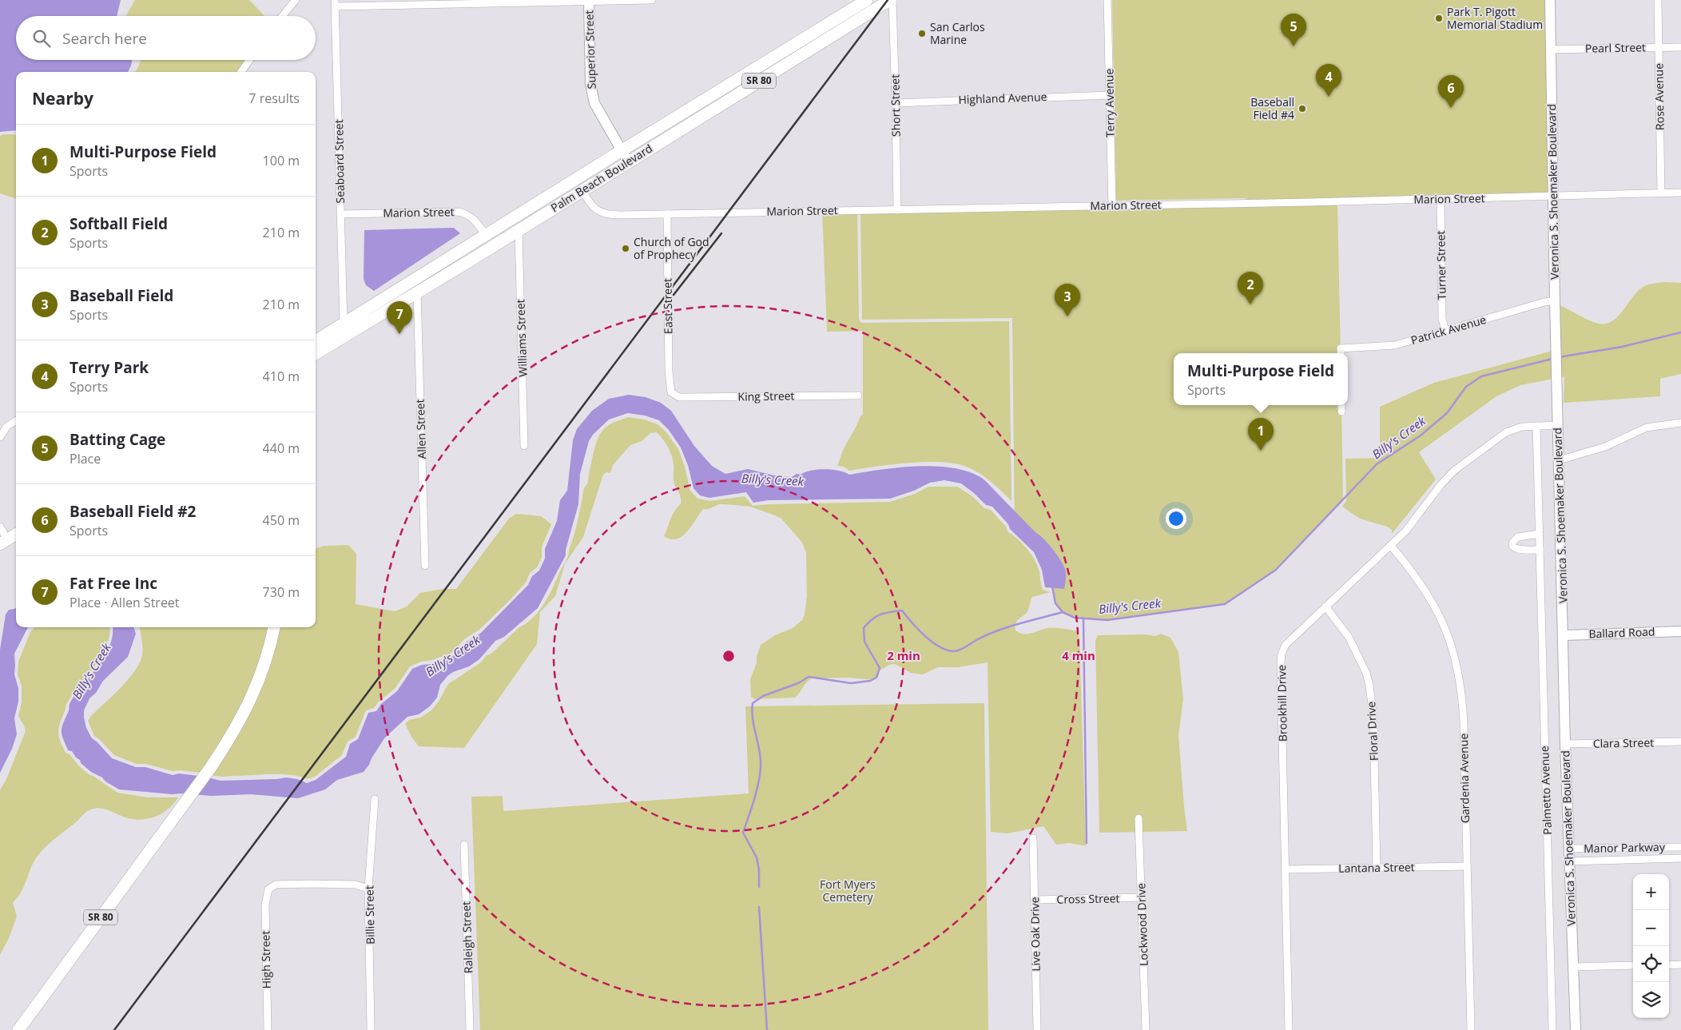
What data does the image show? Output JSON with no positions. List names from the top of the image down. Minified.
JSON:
{"streets":{"main road":["SR 80","Palm Beach Boulevard"],"street":["Pearl Street","Superior Street","Rose Avenue","Highland Avenue","Terry Avenue","Short Street","Seaboard Street","Veronica S. Shoemaker Boulevard","Marion Street","Turner Street","East Street","Patrick Avenue","Williams Street","King Street","Allen Street","Ballard Road","Brookhill Drive","Floral Drive","Clara Street","Gardenia Avenue","Palmetto Avenue","Manor Parkway","Lantana Street","Cross Street","Billie Street","Lockwood Drive","Live Oak Drive","Raleigh Street","High Street"]},"crossings":[["Pearl Street","Rose Avenue"],["Pearl Street","Veronica S. Shoemaker Boulevard"],["Superior Street","Palm Beach Boulevard"],["Rose Avenue","Marion Street"],["Highland Avenue","Terry Avenue"],["Highland Avenue","Short Street"],["Terry Avenue","Marion Street"],["Short Street","Palm Beach Boulevard"],["Short Street","Marion Street"],["Seaboard Street","Palm Beach Boulevard"],["Seaboard Street","Marion Street"],["Palm Beach Boulevard","Marion Street"],["Palm Beach Boulevard","Williams Street"],["Palm Beach Boulevard","Allen Street"],["Veronica S. Shoemaker Boulevard","Marion Street"],["Veronica S. Shoemaker Boulevard","Patrick Avenue"],["Veronica S. Shoemaker Boulevard","Ballard Road"],["Veronica S. Shoemaker Boulevard","Clara Street"],["Veronica S. Shoemaker Boulevard","Manor Parkway"],["Marion Street","Turner Street"],["Marion Street","East Street"],["Turner Street","Patrick Avenue"],["East Street","King Street"],["Brookhill Drive","Floral Drive"],["Brookhill Drive","Gardenia Avenue"],["Brookhill Drive","Palmetto Avenue"],["Brookhill Drive","Lantana Street"],["Floral Drive","Lantana Street"],["Gardenia Avenue","Lantana Street"],["Cross Street","Lockwood Drive"],["Cross Street","Live Oak Drive"],["Billie Street","High Street"]],"water":["Billy's Creek"],"parks":["Fort Myers Cemetery"],"places":["Park T. Pigott Memorial Stadium","San Carlos Marine","Baseball Field #4","Church of God of Prophecy"],"page":{"pins":["5","4","6","2","3","7","1"],"search":"Search here","heading":["Nearby","7 results"],"list":[{"mark":"1","name":"Multi-Purpose Field","note":"Sports","value":"100 m"},{"mark":"2","name":"Softball Field","note":"Sports","value":"210 m"},{"mark":"3","name":"Baseball Field","note":"Sports","value":"210 m"},{"mark":"4","name":"Terry Park","note":"Sports","value":"410 m"},{"mark":"5","name":"Batting Cage","note":"Place","value":"440 m"},{"mark":"6","name":"Baseball Field #2","note":"Sports","value":"450 m"},{"mark":"7","name":"Fat Free Inc","note":"Place · Allen Street","value":"730 m"}],"popup":["Multi-Purpose Field","Sports"],"map_buttons":["+","−"]},"rings":["2 min","4 min"]}
